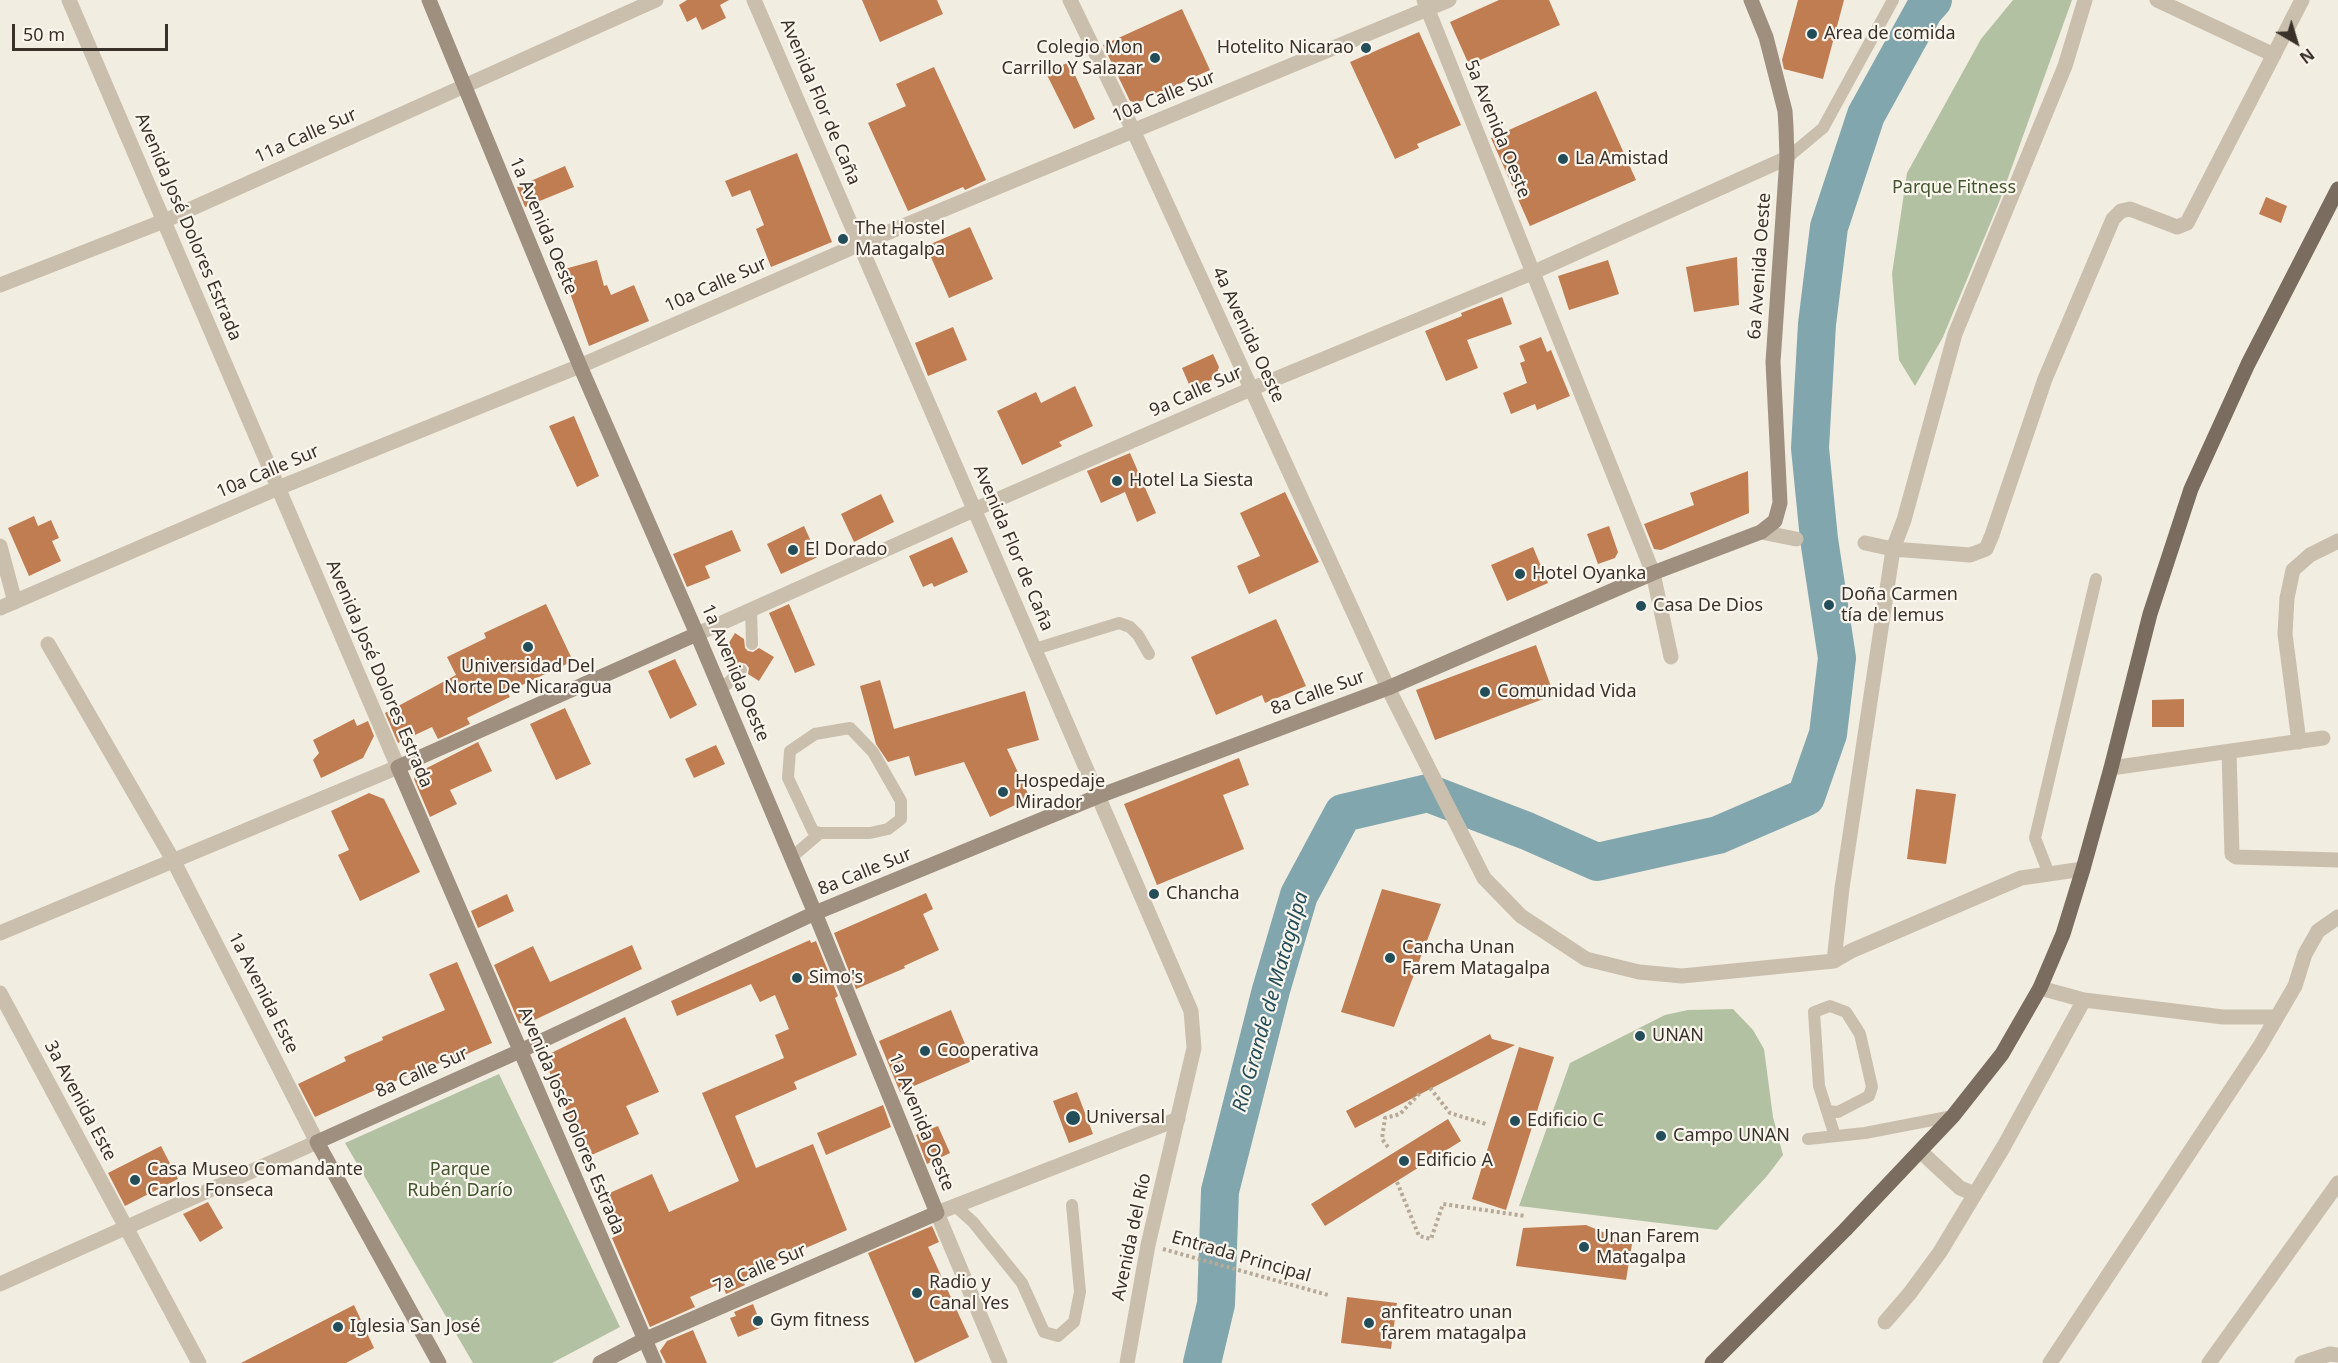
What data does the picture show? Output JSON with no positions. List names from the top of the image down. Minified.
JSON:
{"streets":{"street":["10a Calle Sur","Avenida Flor de Caña","5a Avenida Oeste","11a Calle Sur","1a Avenida Oeste","Avenida José Dolores Estrada","6a Avenida Oeste","4a Avenida Oeste","9a Calle Sur","8a Calle Sur","1a Avenida Este","3a Avenida Este","Avenida del Río","7a Calle Sur"],"path":["Entrada Principal"]},"crossings":[["10a Calle Sur","Avenida Flor de Caña"],["10a Calle Sur","5a Avenida Oeste"],["10a Calle Sur","1a Avenida Oeste"],["10a Calle Sur","Avenida José Dolores Estrada"],["10a Calle Sur","4a Avenida Oeste"],["Avenida Flor de Caña","9a Calle Sur"],["Avenida Flor de Caña","8a Calle Sur"],["Avenida Flor de Caña","Avenida del Río"],["5a Avenida Oeste","9a Calle Sur"],["5a Avenida Oeste","8a Calle Sur"],["11a Calle Sur","1a Avenida Oeste"],["11a Calle Sur","Avenida José Dolores Estrada"],["1a Avenida Oeste","9a Calle Sur"],["1a Avenida Oeste","8a Calle Sur"],["1a Avenida Oeste","7a Calle Sur"],["Avenida José Dolores Estrada","8a Calle Sur"],["Avenida José Dolores Estrada","7a Calle Sur"],["6a Avenida Oeste","9a Calle Sur"],["6a Avenida Oeste","8a Calle Sur"],["4a Avenida Oeste","9a Calle Sur"],["4a Avenida Oeste","8a Calle Sur"],["8a Calle Sur","1a Avenida Este"],["8a Calle Sur","3a Avenida Este"],["Avenida del Río","Entrada Principal"]],"water":["Río Grande de Matagalpa"],"parks":["Parque Fitness","Parque Rubén Darío"],"places":["Area de comida","Hotelito Nicarao","Colegio Mon Carrillo Y Salazar","La Amistad","The Hostel Matagalpa","Hotel La Siesta","El Dorado","Hotel Oyanka","Doña Carmen tía de lemus","Casa De Dios","Universidad Del Norte De Nicaragua","Comunidad Vida","Hospedaje Mirador","Chancha","Cancha Unan Farem Matagalpa","Simo's","UNAN","Cooperativa","Universal","Edificio C","Campo UNAN","Edificio A","Casa Museo Comandante Carlos Fonseca","Unan Farem Matagalpa","Radio y Canal Yes","Gym fitness","anfiteatro unan farem matagalpa","Iglesia San José"],"scale_bar":"50 m","north":"bottom right"}
